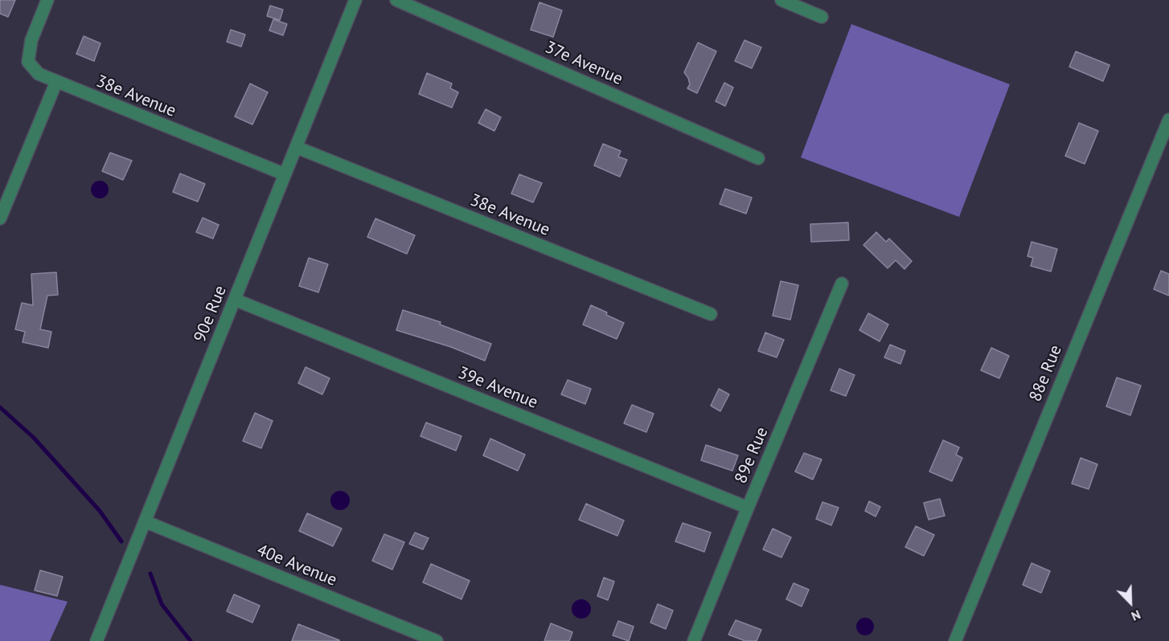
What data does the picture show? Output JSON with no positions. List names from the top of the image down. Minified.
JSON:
{"streets":{"street":["37e Avenue","38e Avenue","90e Rue","88e Rue","39e Avenue","89e Rue","40e Avenue"]},"crossings":[["38e Avenue","90e Rue"],["90e Rue","39e Avenue"],["90e Rue","40e Avenue"],["39e Avenue","89e Rue"]],"north":"bottom right"}
